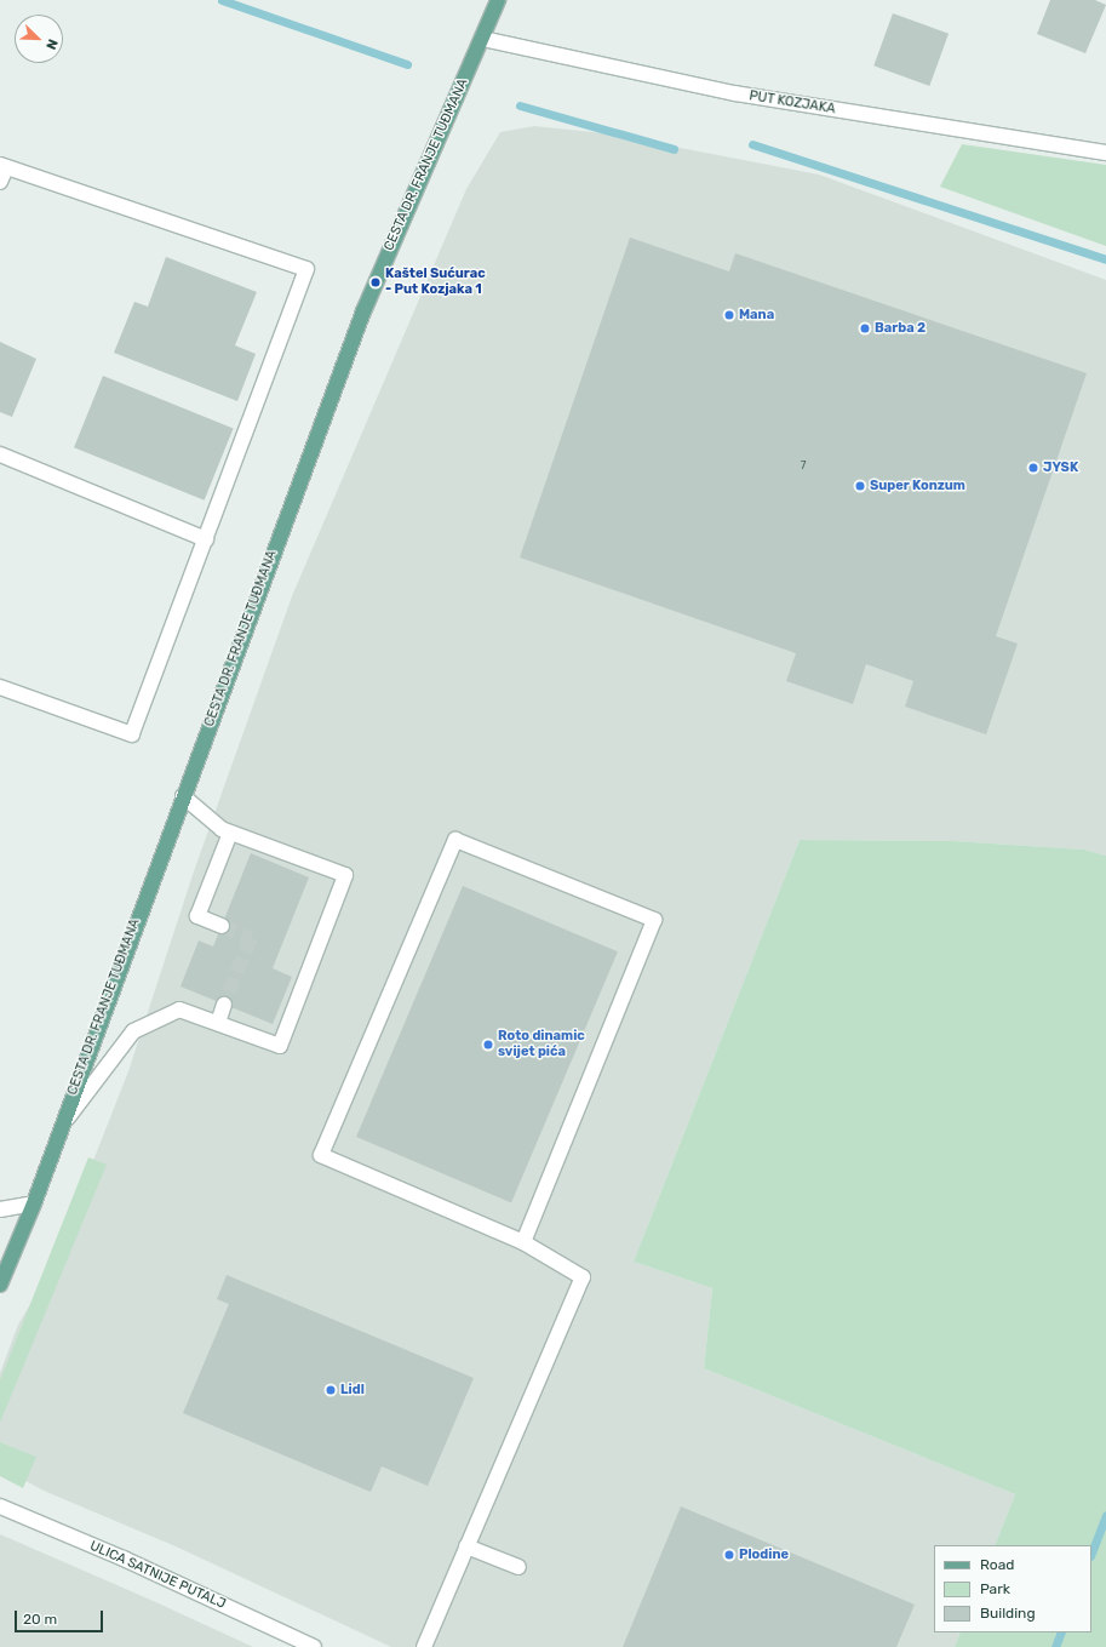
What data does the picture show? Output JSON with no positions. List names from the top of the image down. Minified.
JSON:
{"streets":{"main road":["CESTA DR. FRANJE TUĐMANA"],"street":["PUT KOZJAKA","ULICA SATNIJE PUTALJ"]},"crossings":[["PUT KOZJAKA","CESTA DR. FRANJE TUĐMANA"]],"places":["Kaštel Sućurac - Put Kozjaka 1","Mana","Barba 2","JYSK","Super Konzum","Roto dinamic svijet pića","Lidl","Plodine"],"house_numbers":["7"],"legend":["Road","Park","Building"],"scale_bar":"20 m","north":"bottom right"}
